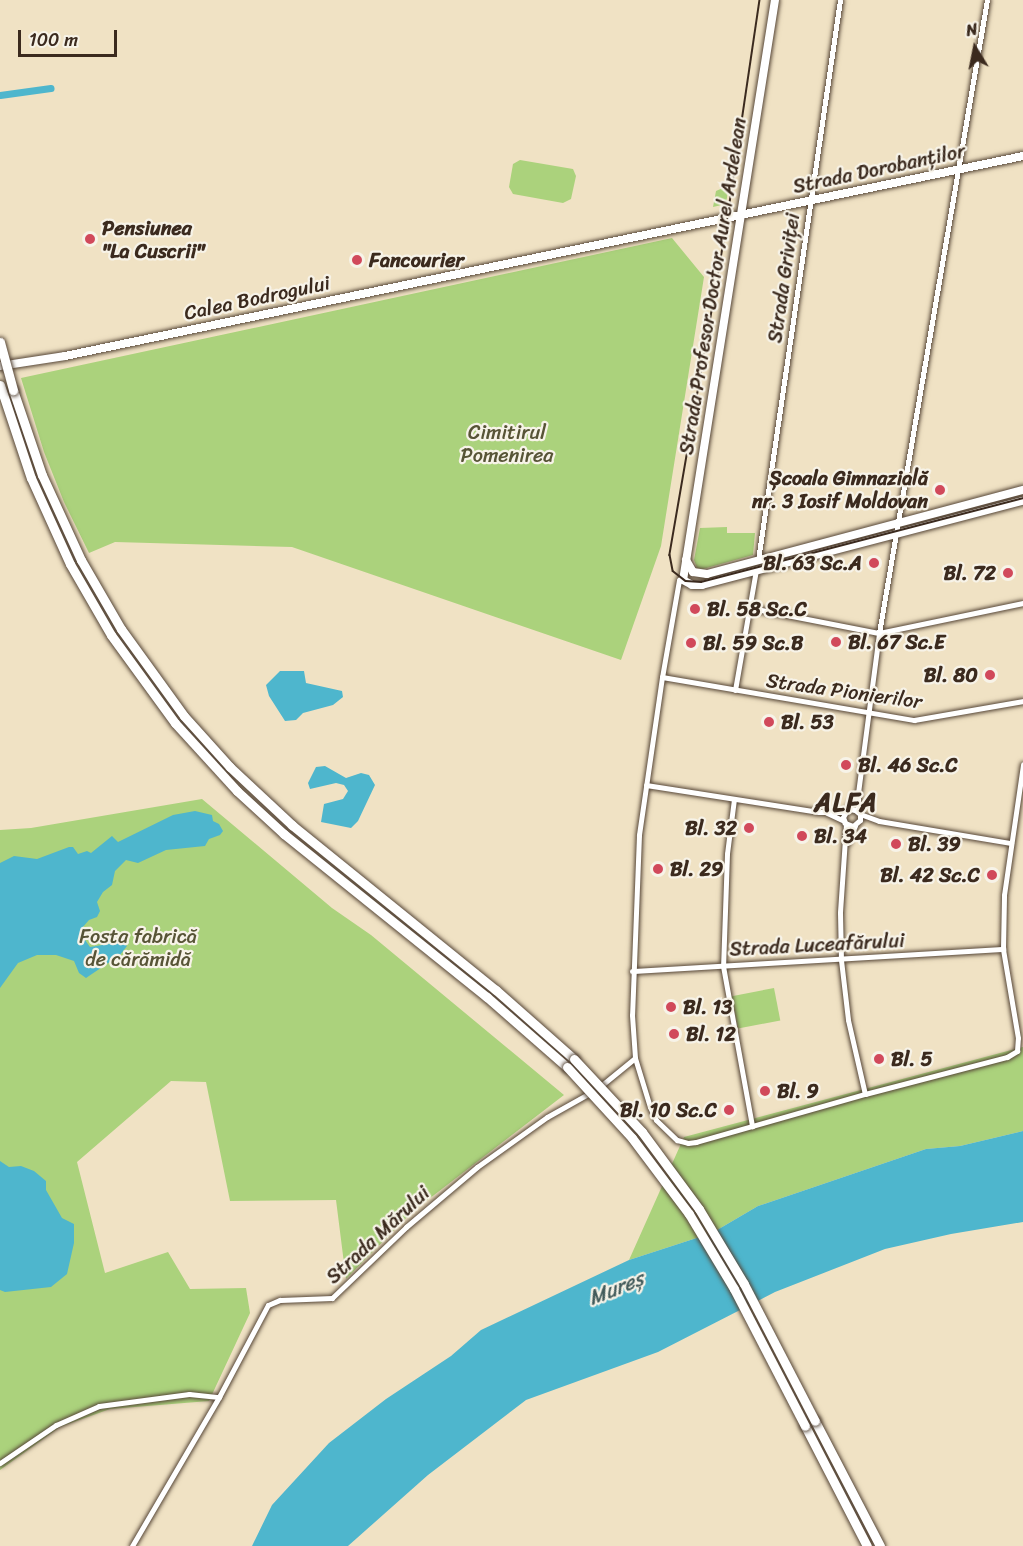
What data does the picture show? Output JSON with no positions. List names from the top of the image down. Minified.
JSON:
{"streets":{"main road":["Strada Dorobanților","Strada Profesor Doctor Aurel Ardelean","Calea Bodrogului"],"street":["Strada Griviței","Strada Pionierilor","Strada Luceafărului","Strada Mărului"]},"crossings":[["Strada Dorobanților","Strada Griviței"],["Strada Dorobanților","Strada Profesor Doctor Aurel Ardelean"],["Strada Dorobanților","Calea Bodrogului"],["Strada Profesor Doctor Aurel Ardelean","Calea Bodrogului"],["Strada Profesor Doctor Aurel Ardelean","Strada Pionierilor"],["Strada Profesor Doctor Aurel Ardelean","Strada Luceafărului"],["Strada Profesor Doctor Aurel Ardelean","Strada Mărului"]],"districts":["ALFA"],"water":["Mureș"],"parks":["Cimitirul Pomenirea","Fosta fabrică de cărămidă"],"places":["Pensiunea \"La Cuscrii\"","Fancourier","Școala Gimnazială nr. 3 Iosif Moldovan","Bl. 63 Sc.A","Bl. 72","Bl. 58 Sc.C","Bl. 67 Sc.E","Bl. 59 Sc.B","Bl. 80","Bl. 53","Bl. 46 Sc.C","Bl. 32","Bl. 34","Bl. 39","Bl. 29","Bl. 42 Sc.C","Bl. 13","Bl. 12","Bl. 5","Bl. 9","Bl. 10 Sc.C"],"scale_bar":"100 m","north":"top"}
